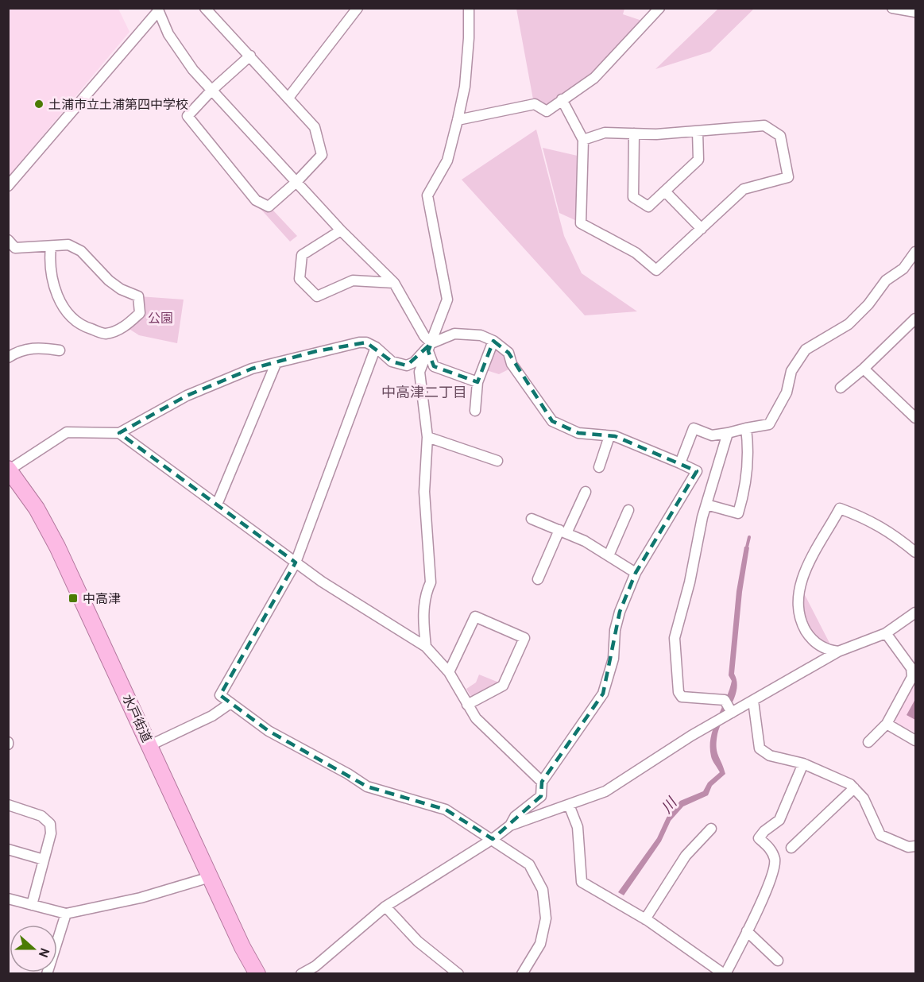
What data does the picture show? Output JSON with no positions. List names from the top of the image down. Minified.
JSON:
{"streets":{"highway":["水戸街道"]},"districts":["中高津二丁目"],"water":["川"],"parks":["公園"],"places":{"other":["土浦市立土浦第四中学校"],"transit":["中高津"]},"north":"right"}
